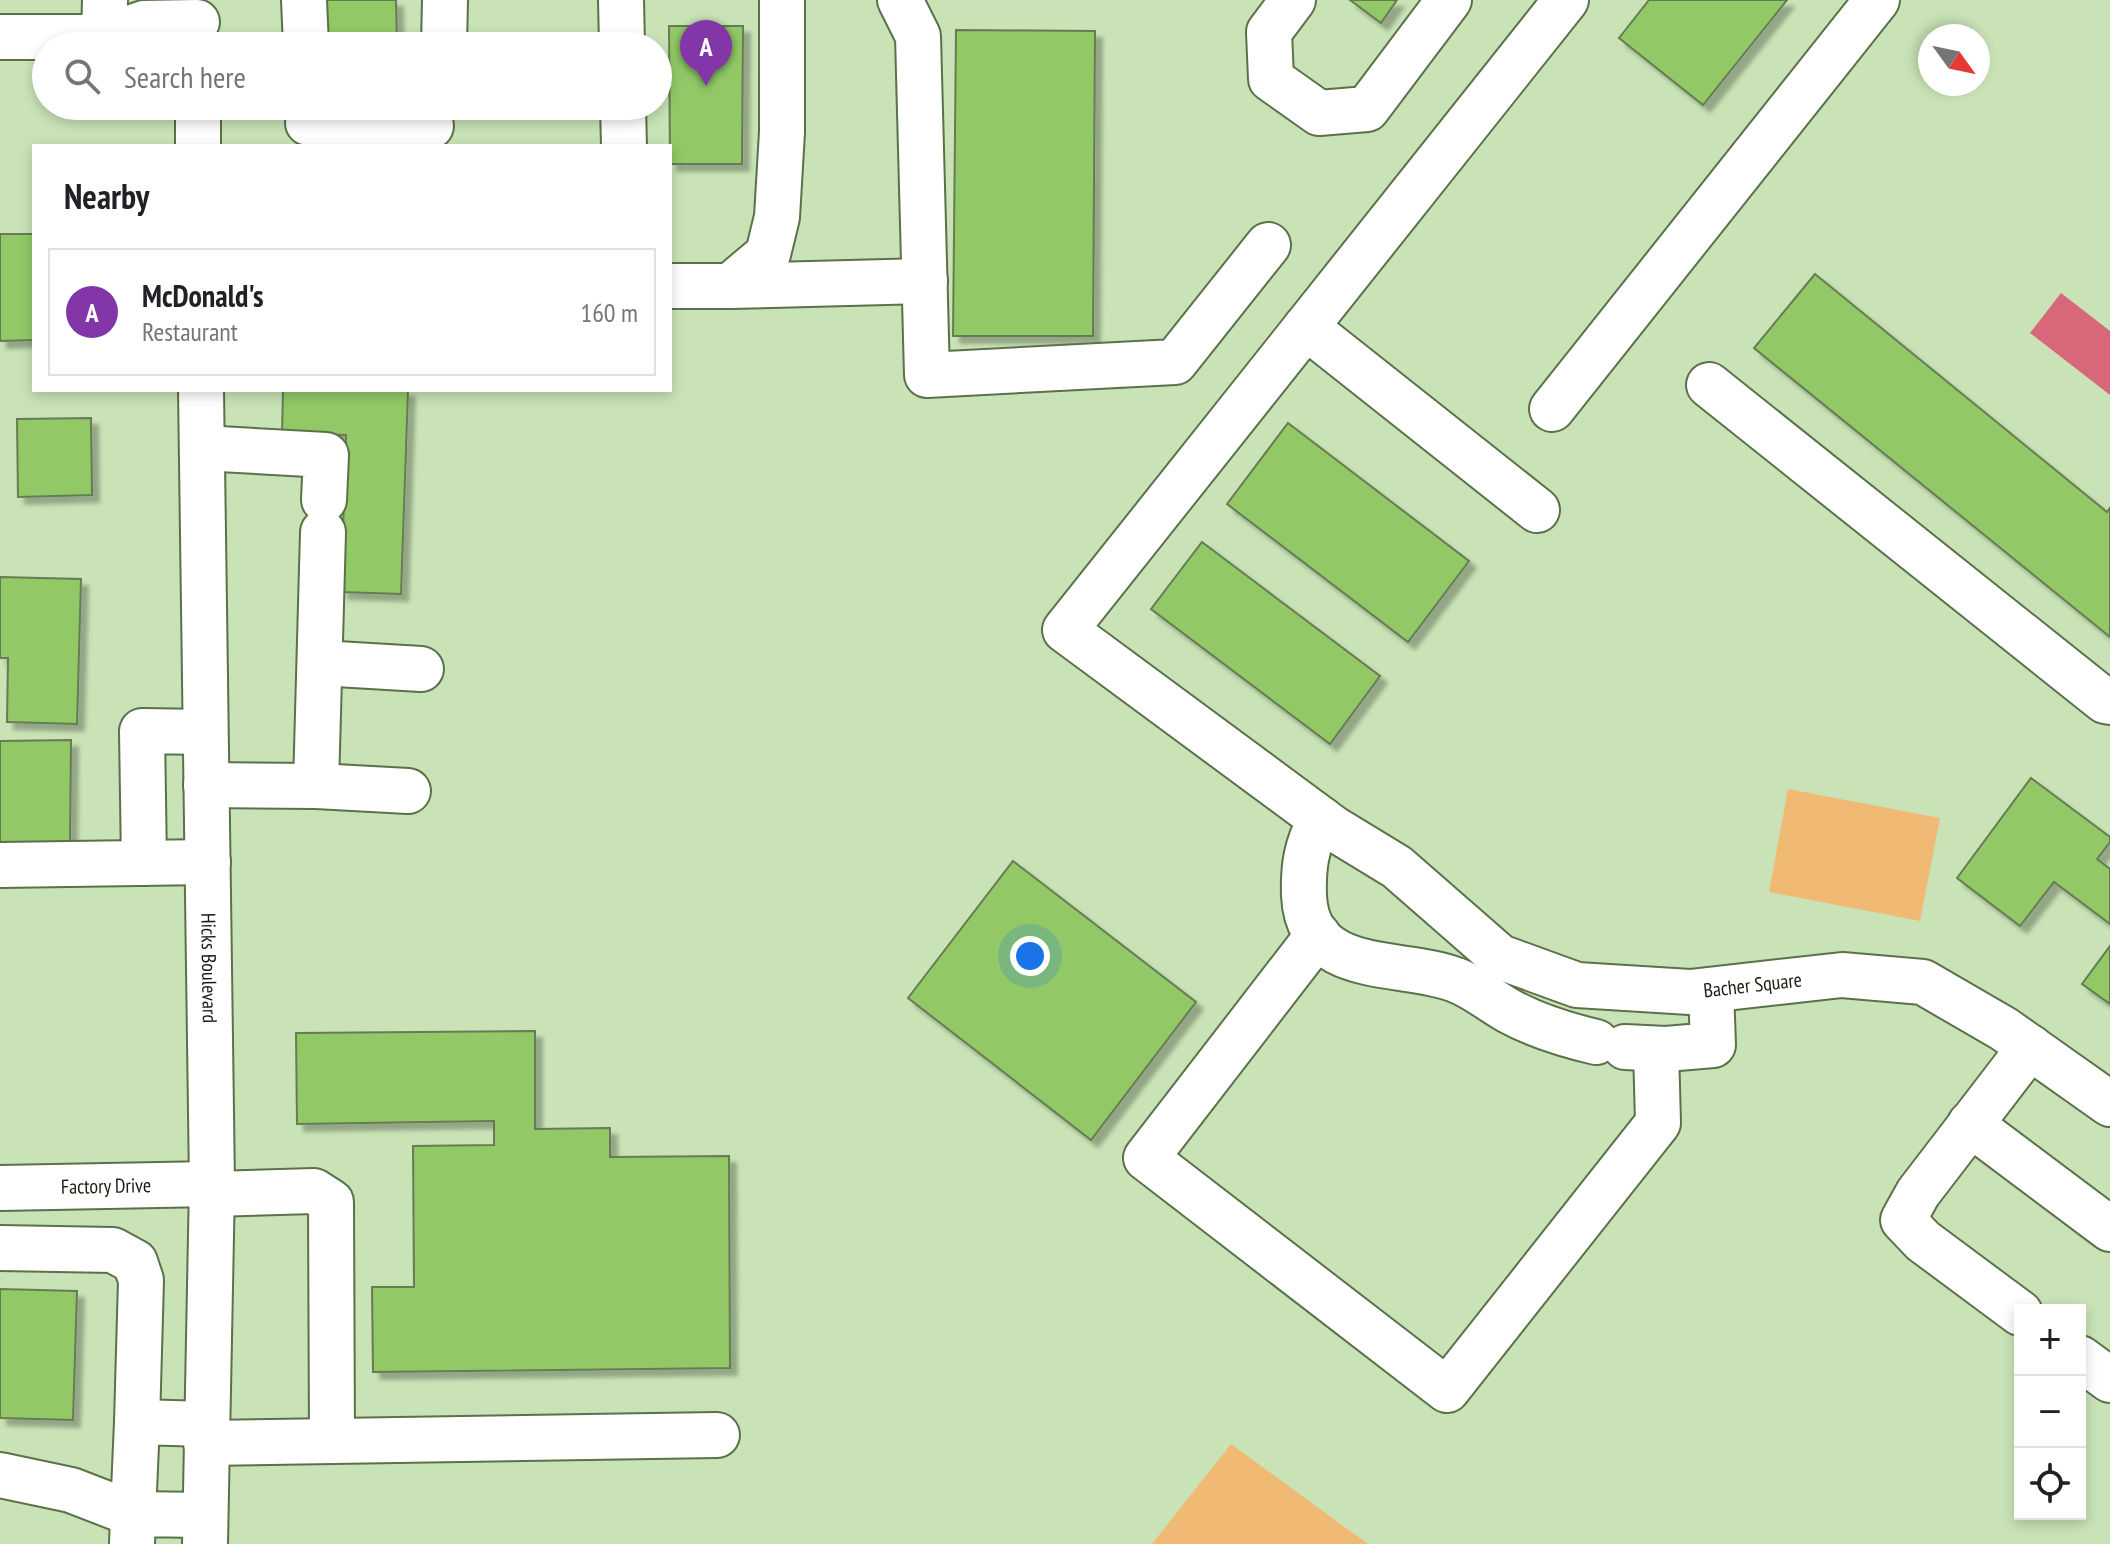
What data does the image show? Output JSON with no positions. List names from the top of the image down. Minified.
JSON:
{"streets":{"street":["Hicks Boulevard","Bacher Square","Factory Drive"]},"crossings":[["Hicks Boulevard","Factory Drive"]],"north":"bottom right","page":{"pins":"A","search":"Search here","heading":"Nearby","list":[{"mark":"A","name":"McDonald's","note":"Restaurant","value":"160 m"}],"map_buttons":["+","−"]}}
